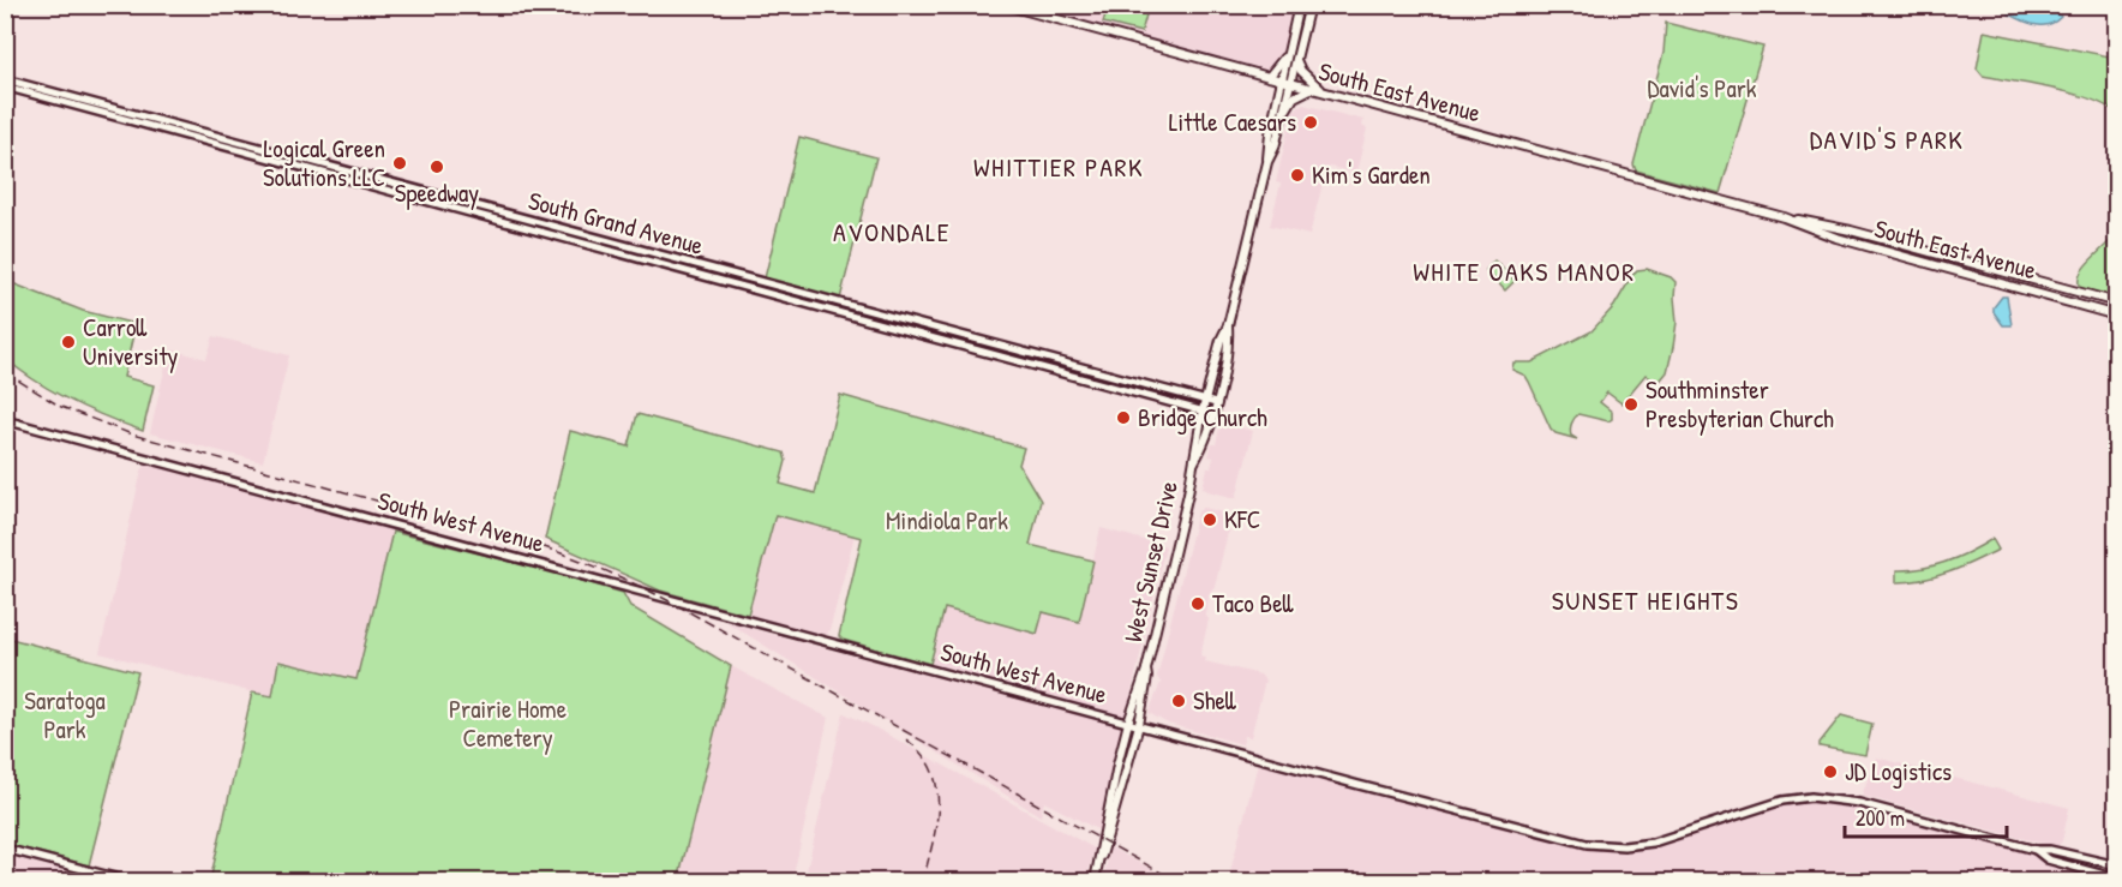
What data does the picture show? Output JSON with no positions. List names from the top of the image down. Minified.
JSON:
{"streets":{"main road":["South East Avenue","West Sunset Drive"],"street":["South Grand Avenue","South West Avenue"]},"crossings":[["South East Avenue","West Sunset Drive"],["South Grand Avenue","West Sunset Drive"],["South West Avenue","West Sunset Drive"]],"districts":["DAVID'S PARK","WHITTIER PARK","AVONDALE","WHITE OAKS MANOR","SUNSET HEIGHTS"],"parks":["David's Park","Mindiola Park","Saratoga Park","Prairie Home Cemetery"],"places":["Little Caesars","Logical Green Solutions LLC","Speedway","Kim's Garden","Carroll University","Southminster Presbyterian Church","Bridge Church","KFC","Taco Bell","Shell","JD Logistics"],"scale_bar":"200 m"}
